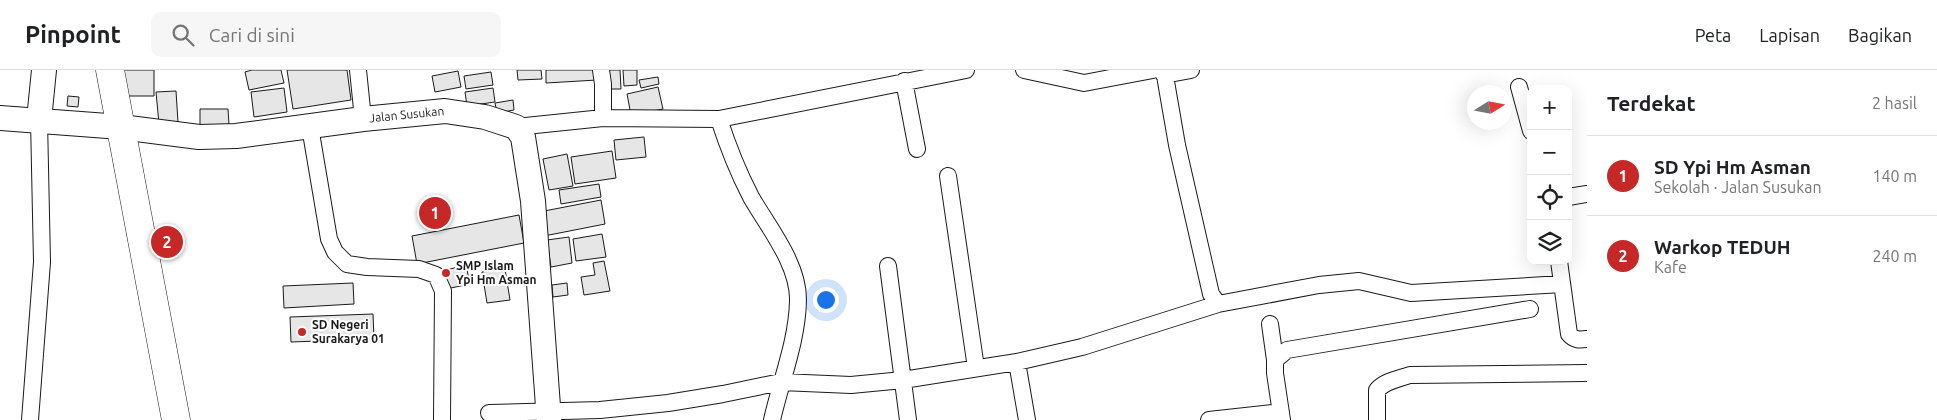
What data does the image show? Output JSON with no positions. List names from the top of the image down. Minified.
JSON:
{"streets":{"street":["Jalan Susukan"]},"places":["SMP Islam Ypi Hm Asman","SD Negeri Surakarya 01"],"north":"right","page":{"header":"Pinpoint","search":"Cari di sini","nav":["Peta","Lapisan","Bagikan"],"heading":["Terdekat","2 hasil"],"map_buttons":["+","−"],"list":[{"mark":"1","name":"SD Ypi Hm Asman","note":"Sekolah · Jalan Susukan","value":"140 m"},{"mark":"2","name":"Warkop TEDUH","note":"Kafe","value":"240 m"}],"pins":["1","2"]}}
